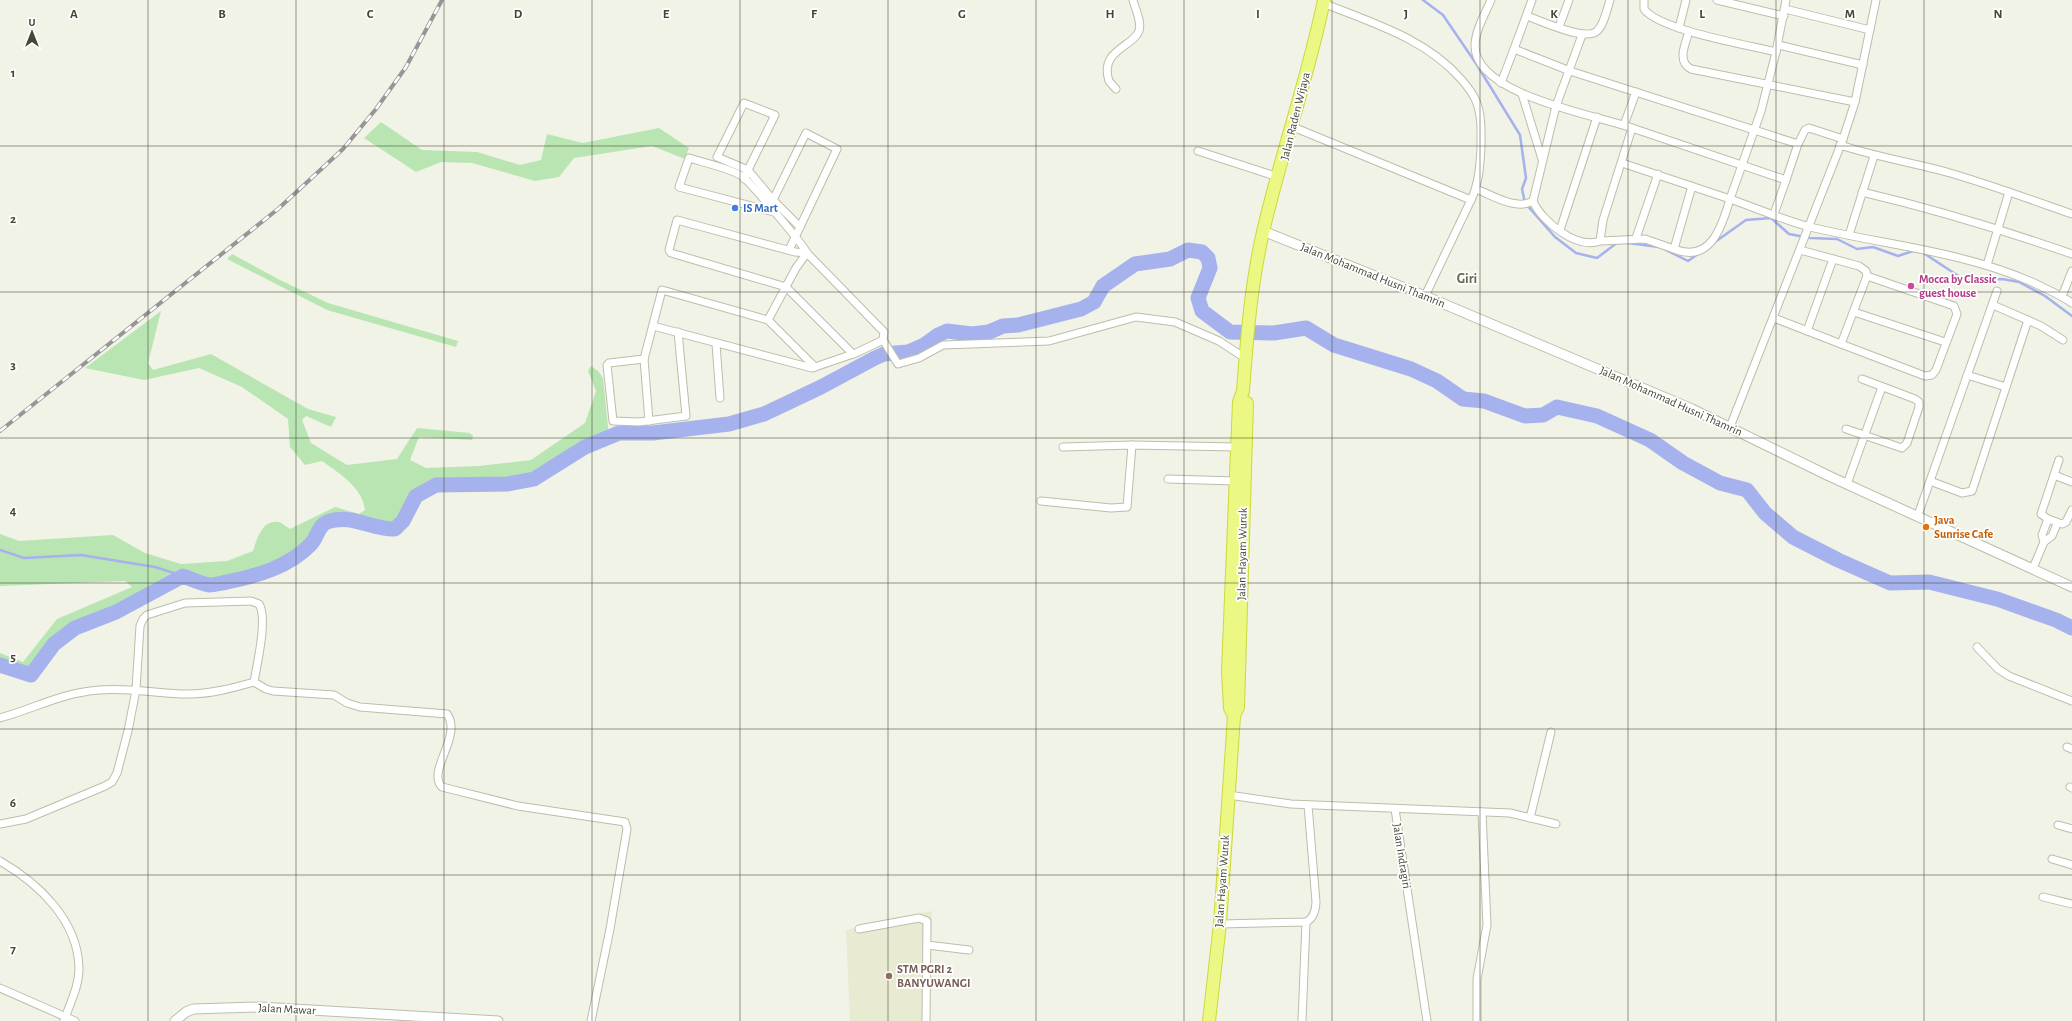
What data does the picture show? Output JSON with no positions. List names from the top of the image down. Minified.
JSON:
{"streets":{"highway":["Jalan Raden Wijaya","Jalan Hayam Wuruk"],"street":["Jalan Mohammad Husni Thamrin","Jalan Indragiri","Jalan Mawar"]},"crossings":[["Jalan Raden Wijaya","Jalan Mohammad Husni Thamrin"],["Jalan Raden Wijaya","Jalan Hayam Wuruk"],["Jalan Mohammad Husni Thamrin","Jalan Hayam Wuruk"],["Jalan Hayam Wuruk","Jalan Indragiri"]],"districts":["Giri"],"places":["IS Mart","Mocca by Classic guest house","Java Sunrise Cafe","STM PGRI 2 BANYUWANGI"],"north":"top","grid":{"columns":["A","B","C","D","E","F","G","H","I","J","K","L","M","N"],"rows":["1","2","3","4","5","6","7"]}}
